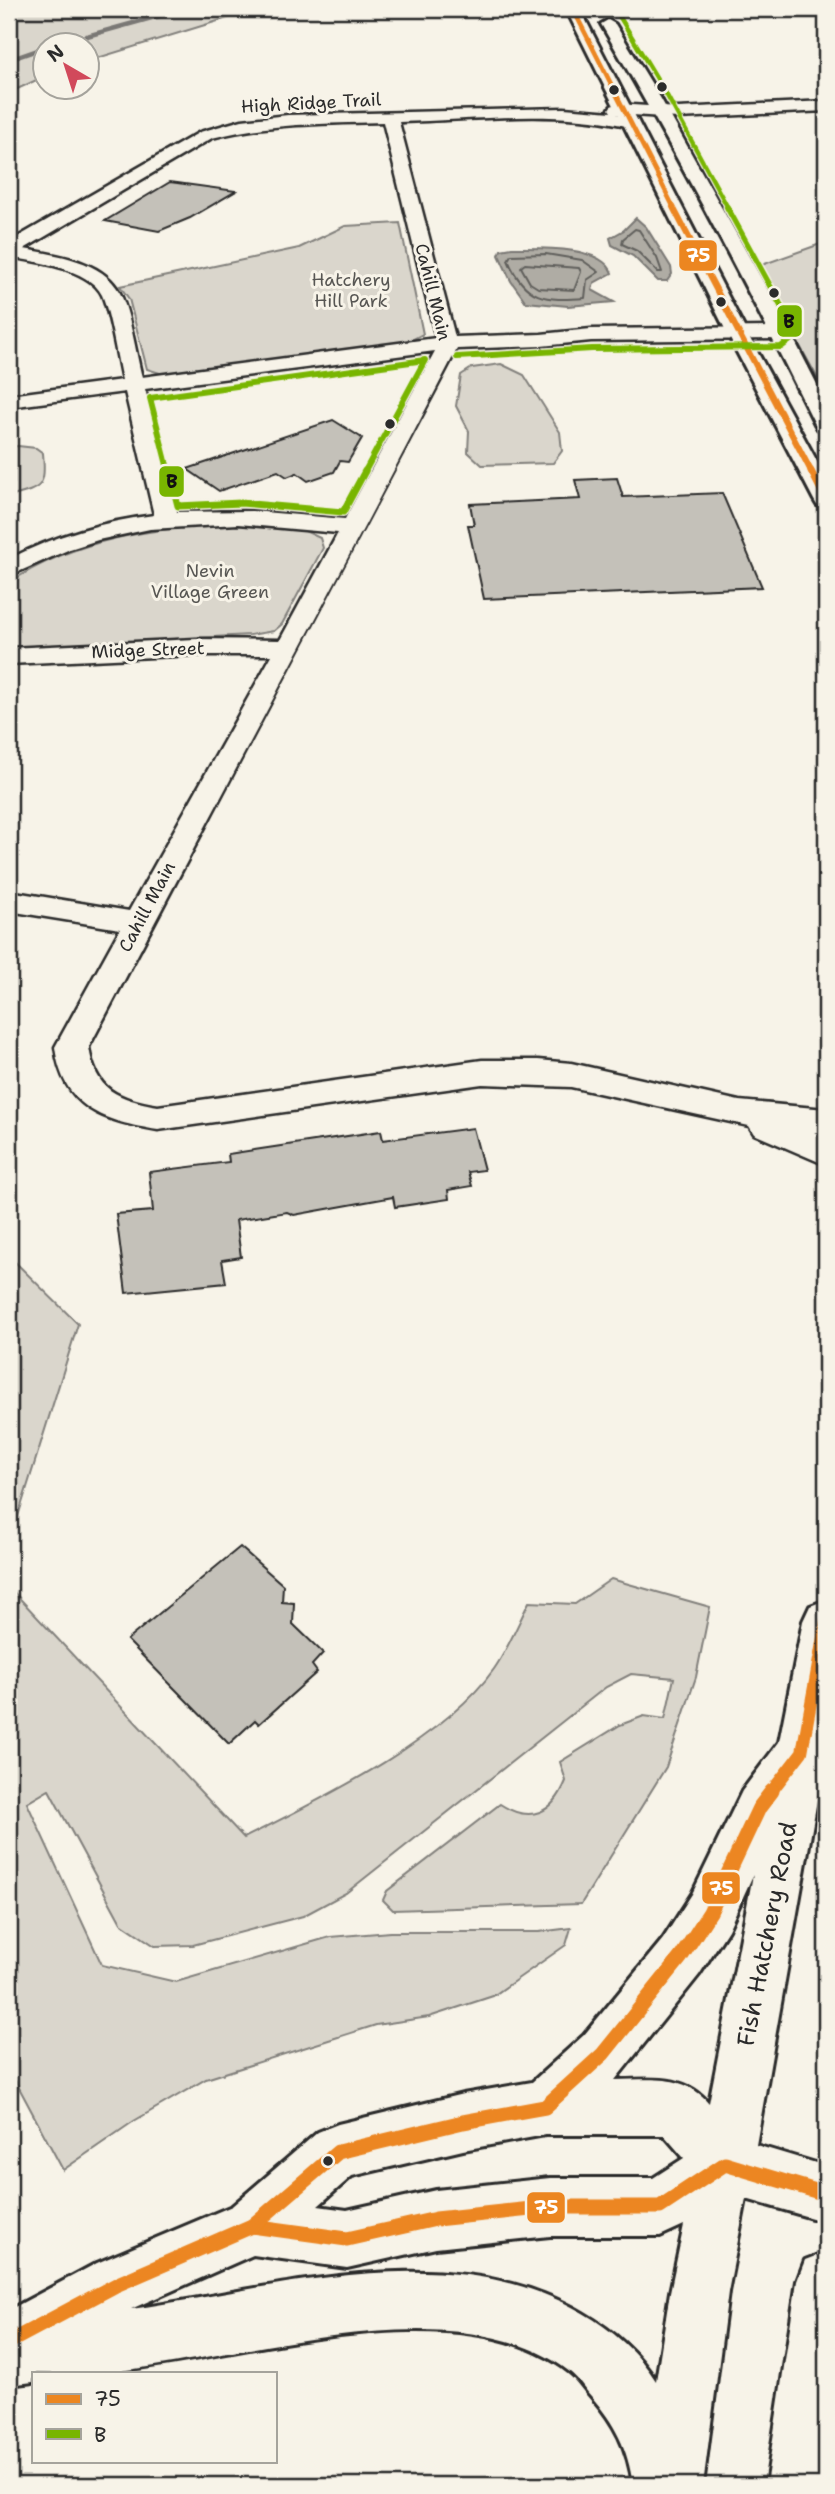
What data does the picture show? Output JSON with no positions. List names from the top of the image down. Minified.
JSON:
{"streets":{"main road":["Fish Hatchery Road"],"street":["High Ridge Trail","Cahill Main","Midge Street"]},"crossings":[["High Ridge Trail","Cahill Main"],["Cahill Main","Midge Street"]],"parks":["Hatchery Hill Park","Nevin Village Green"],"lines":["transit line 75","transit line B"],"legend":["75","B"],"north":"top left"}
